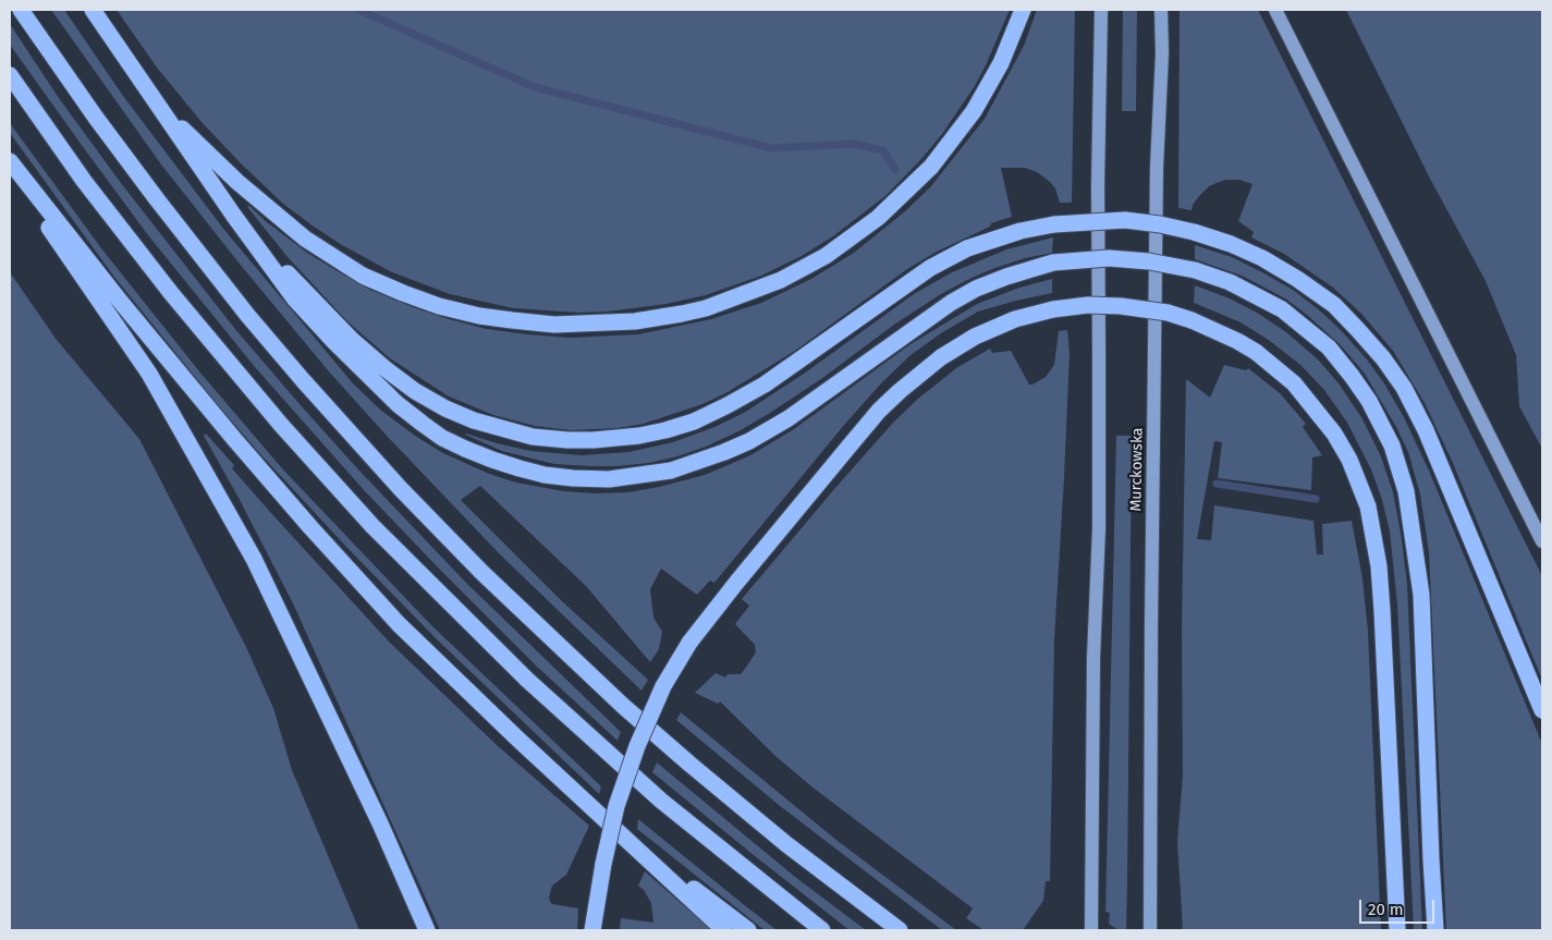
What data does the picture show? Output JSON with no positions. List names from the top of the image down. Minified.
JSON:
{"streets":{"main road":["Murckowska"]},"scale_bar":"20 m"}
